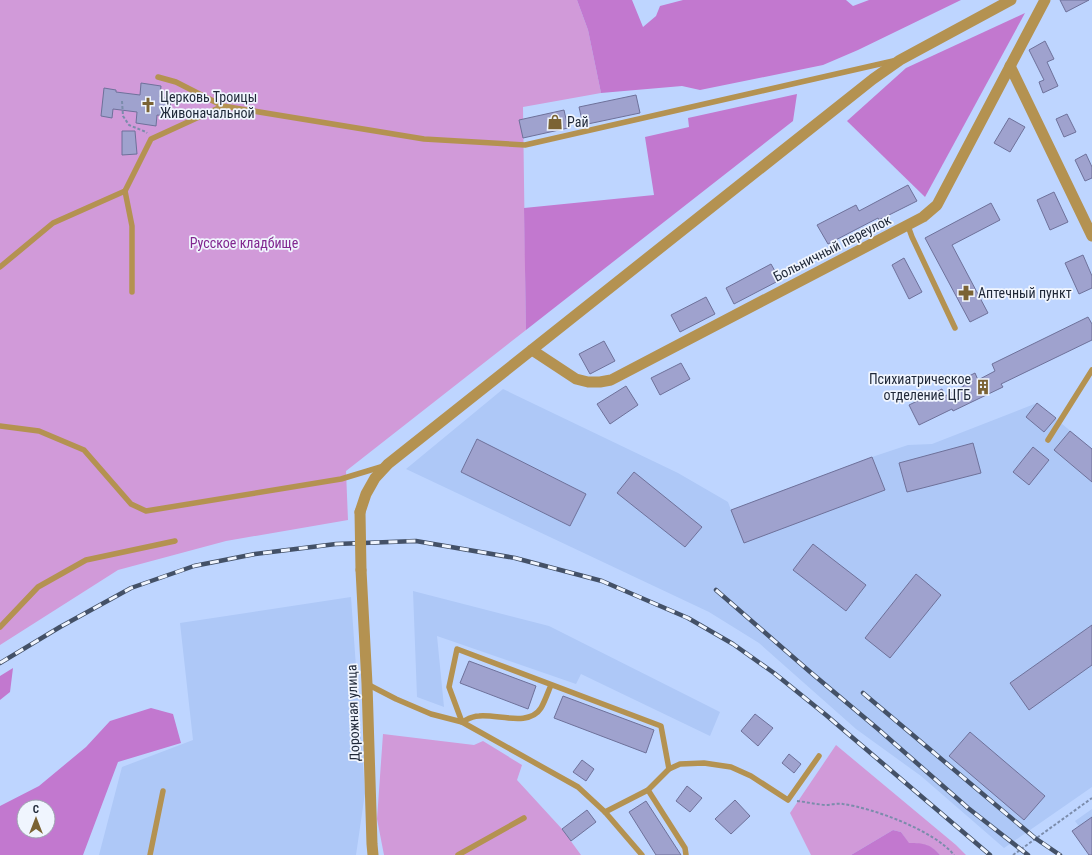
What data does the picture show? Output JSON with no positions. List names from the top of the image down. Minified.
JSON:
{"streets":{"street":["Больничный переулок","Дорожная улица"]},"crossings":[["Больничный переулок","Дорожная улица"]],"parks":["Русское кладбище"],"places":{"church":["Церковь Троицы Живоначальной"],"shop":["Рай"],"pharmacy":["Аптечный пункт"],"building":["Психиатрическое отделение ЦГБ"]},"north":"top"}
